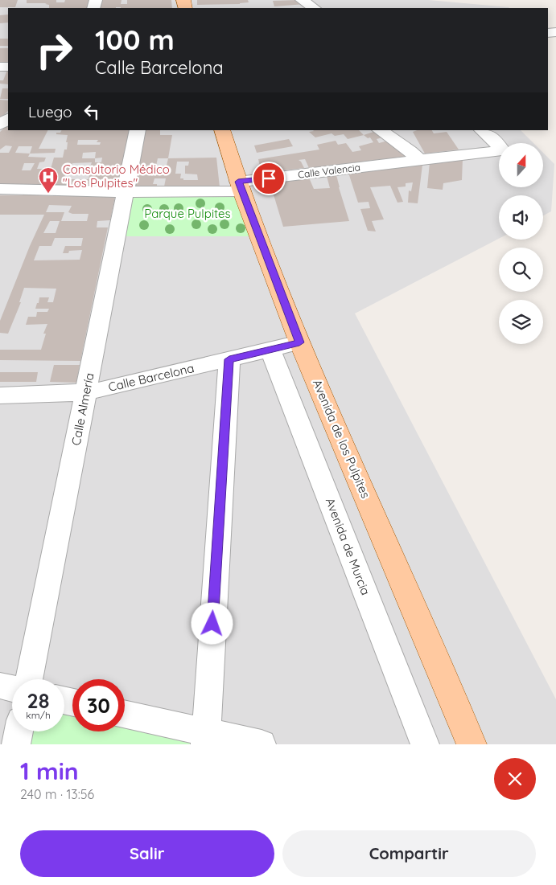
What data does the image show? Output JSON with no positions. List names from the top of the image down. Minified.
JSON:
{"streets":{"main road":["Avenida de los Pulpites"],"street":["Calle Valencia","Calle Barcelona","Calle Almería","Avenida de Murcia"]},"crossings":[["Calle Valencia","Calle Almería"],["Calle Valencia","Avenida de los Pulpites"],["Calle Barcelona","Calle Almería"],["Calle Barcelona","Avenida de los Pulpites"],["Calle Barcelona","Avenida de Murcia"]],"parks":["Parque Pulpites"],"places":{"hospital":["Consultorio Médico \"Los Pulpites\""]},"north":"top","page":{"turn":["100 m","Calle Barcelona"],"then":"Luego","speed":"28 km/h","limit":"30","heading":["1 min","240 m · 13:56"],"buttons":["Salir","Compartir"]}}
